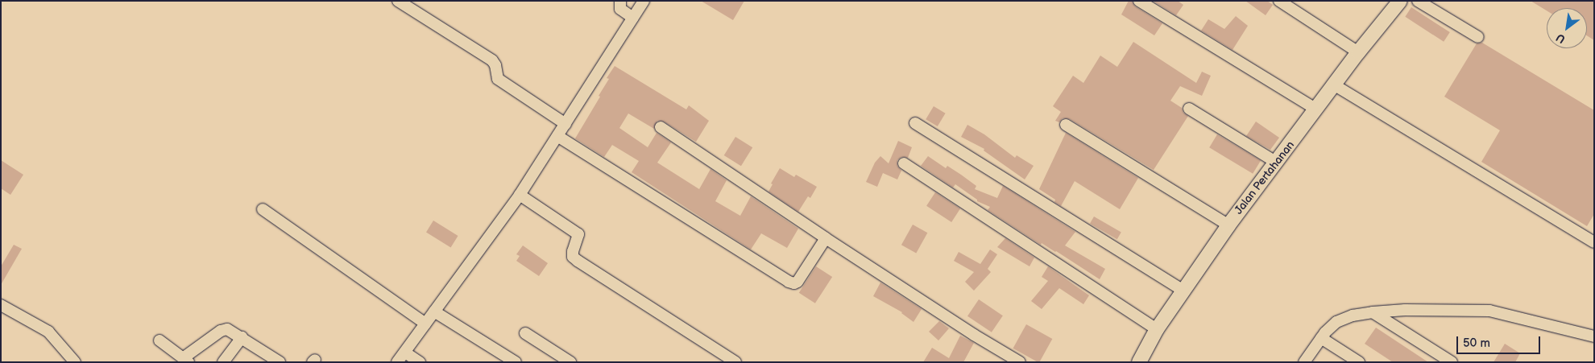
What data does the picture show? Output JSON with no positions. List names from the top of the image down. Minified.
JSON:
{"streets":{"main road":["Jalan Pertahanan"]},"scale_bar":"50 m","north":"bottom left"}
